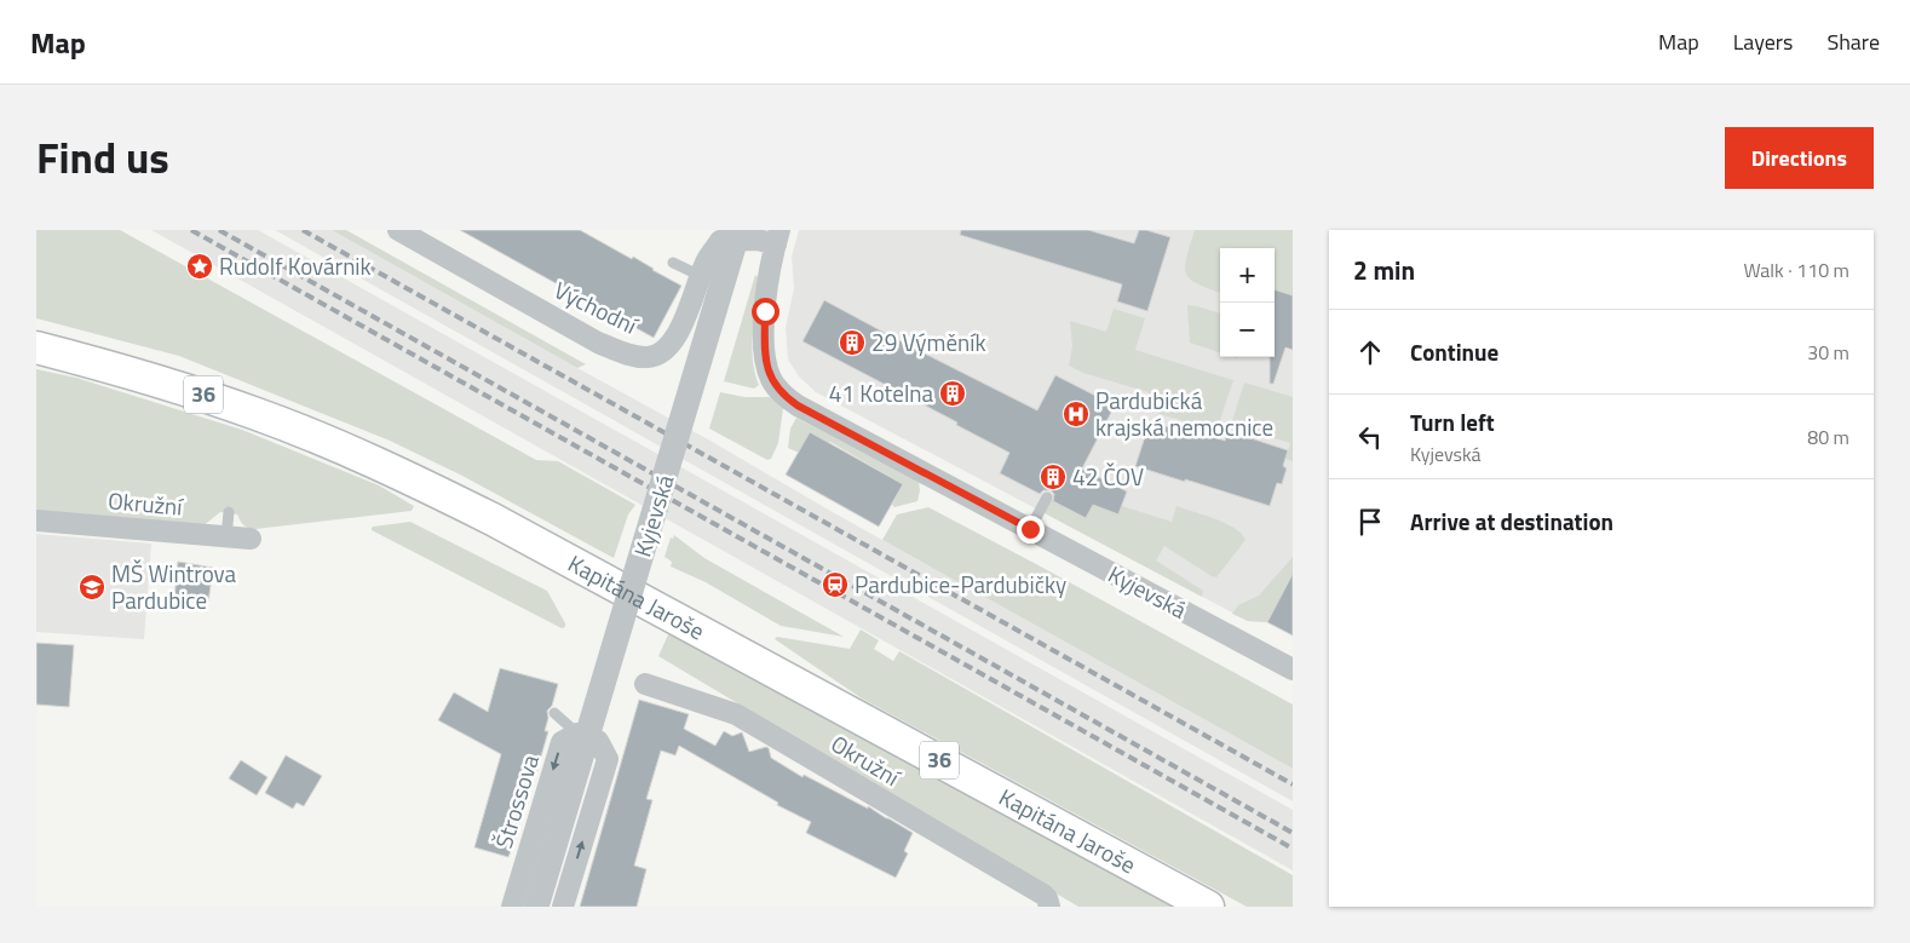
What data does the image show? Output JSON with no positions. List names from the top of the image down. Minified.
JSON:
{"streets":{"main road":["36","Kapitána Jaroše"],"street":["Východní","Okružní","Kyjevská","Štrossova"]},"crossings":[["Východní","Kyjevská"]],"one_way":["Štrossova"],"places":{"place":["Rudolf Kovárnik"],"building":["29 Výměník","41 Kotelna","42 ČOV"],"hospital":["Pardubická krajská nemocnice"],"station":["Pardubice-Pardubičky"],"school or university":["MŠ Wintrova Pardubice"]},"page":{"header":"Map","nav":["Map","Layers","Share"],"title":"Find us","buttons":"Directions","heading":["2 min","Walk · 110 m"],"map_buttons":["+","−"],"list":[["Continue","30 m"],["Turn left","Kyjevská","80 m"],"Arrive at destination"]}}
